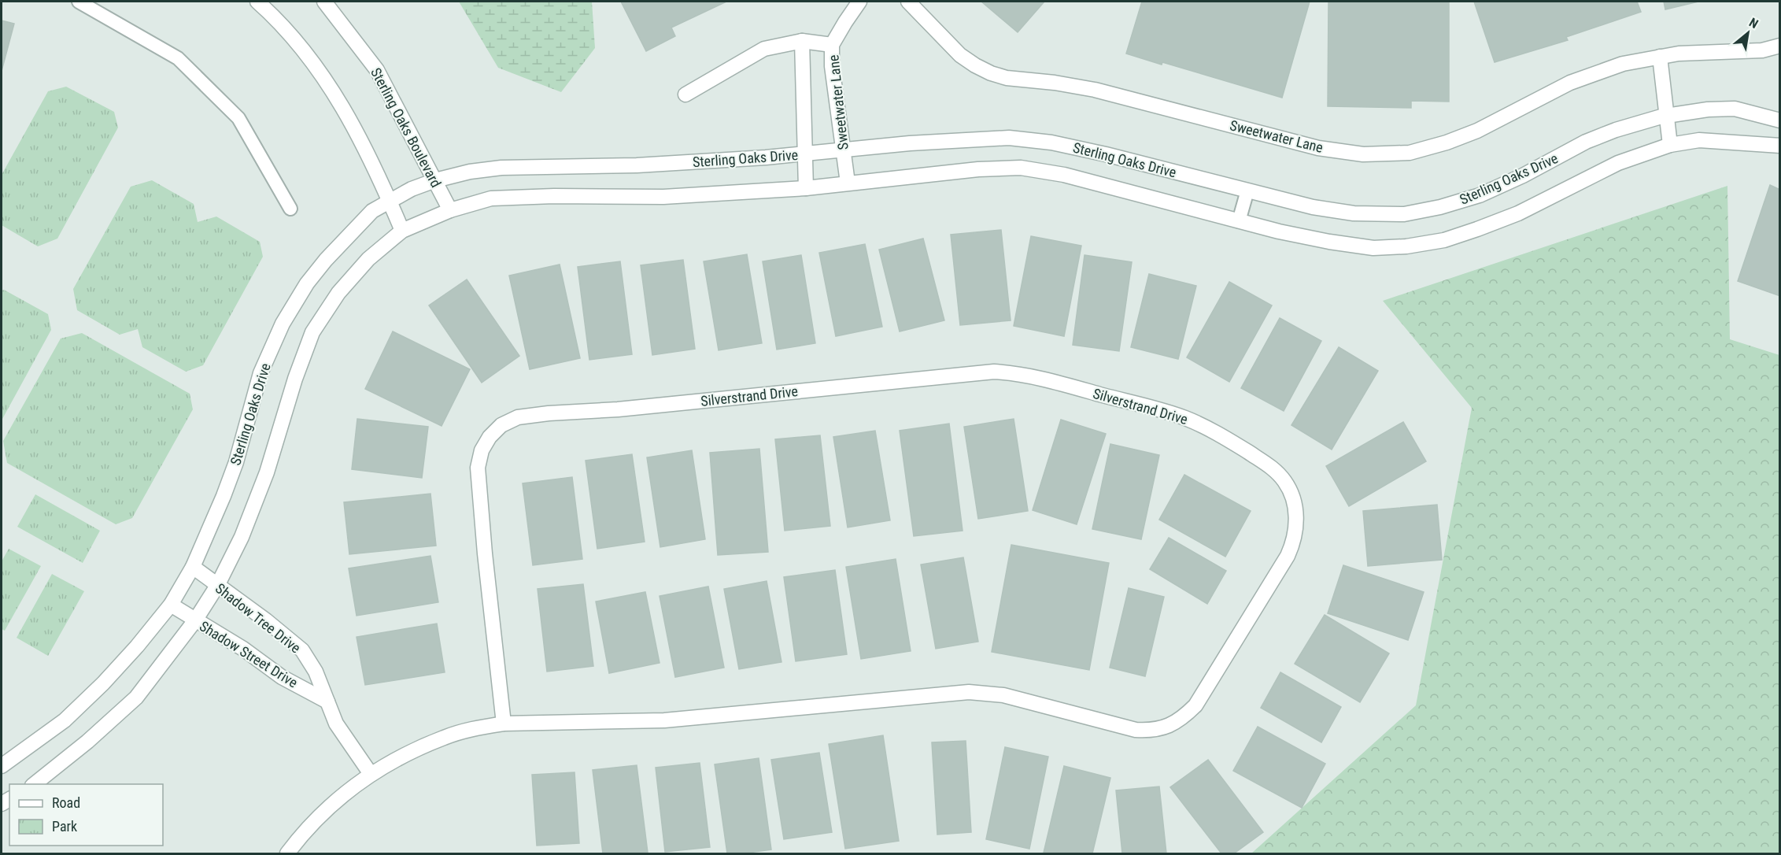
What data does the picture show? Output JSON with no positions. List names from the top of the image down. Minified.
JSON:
{"streets":{"street":["Sweetwater Lane","Sterling Oaks Boulevard","Sterling Oaks Drive","Silverstrand Drive","Shadow Tree Drive","Shadow Street Drive"]},"crossings":[["Sweetwater Lane","Sterling Oaks Drive"],["Sterling Oaks Boulevard","Sterling Oaks Drive"],["Sterling Oaks Drive","Shadow Tree Drive"],["Sterling Oaks Drive","Shadow Street Drive"],["Silverstrand Drive","Shadow Tree Drive"],["Shadow Tree Drive","Shadow Street Drive"]],"legend":["Road","Park"],"north":"top right"}
